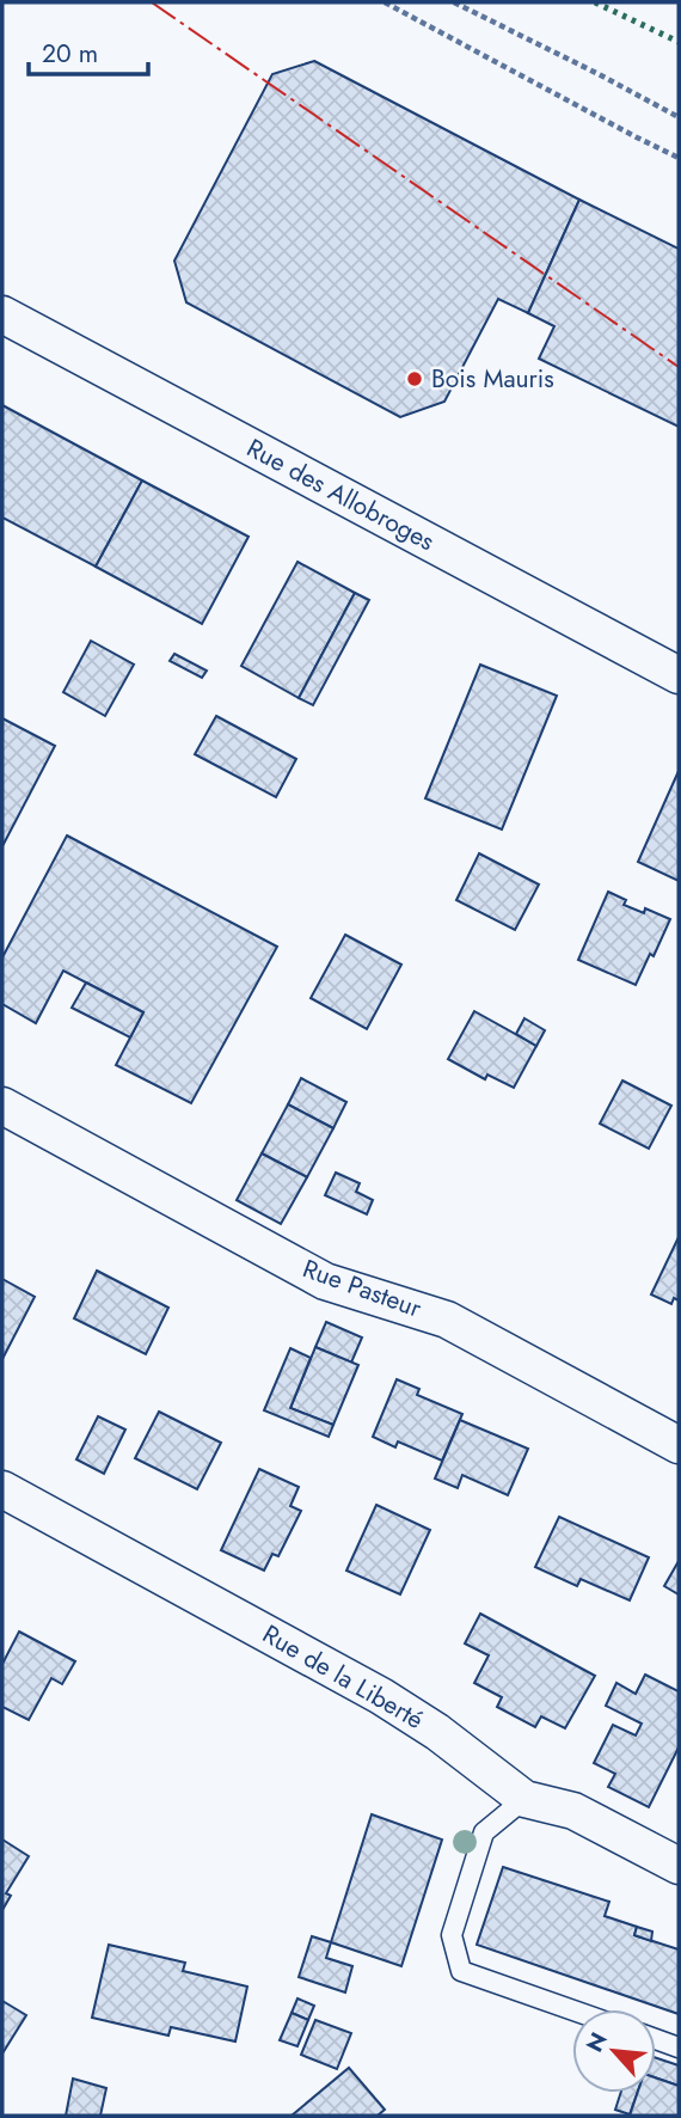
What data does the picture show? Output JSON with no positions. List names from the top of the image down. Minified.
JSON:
{"streets":{"street":["Rue des Allobroges","Rue Pasteur","Rue de la Liberté"]},"places":["Bois Mauris"],"scale_bar":"20 m","north":"top left"}
